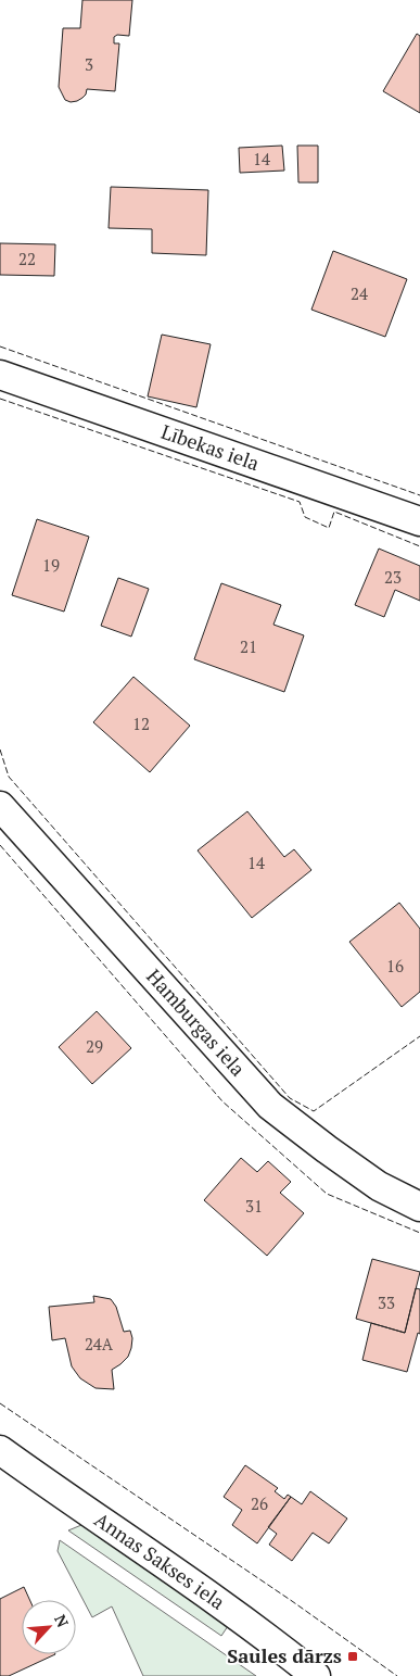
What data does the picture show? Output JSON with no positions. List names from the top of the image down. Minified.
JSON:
{"streets":{"street":["Lībekas iela","Hamburgas iela","Annas Sakses iela"]},"places":{"transit":["Saules dārzs"]},"house_numbers":["3","14","22","24","19","23","21","12","14","16","29","31","33","24A","26"],"north":"top right"}
